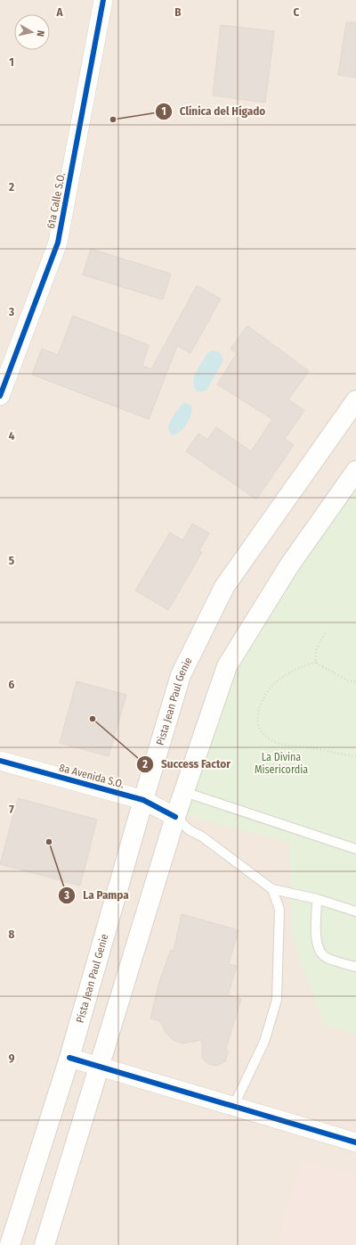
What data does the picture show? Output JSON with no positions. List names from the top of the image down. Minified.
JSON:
{"streets":{"main road":["Pista Jean Paul Genie"],"street":["61a Calle S.O.","8a Avenida S.O."]},"crossings":[["Pista Jean Paul Genie","8a Avenida S.O."]],"parks":["La Divina Misericordia"],"places":["Clínica del Hígado","Success Factor","La Pampa"],"north":"right","grid":{"columns":["A","B","C"],"rows":["1","2","3","4","5","6","7","8","9"]}}
